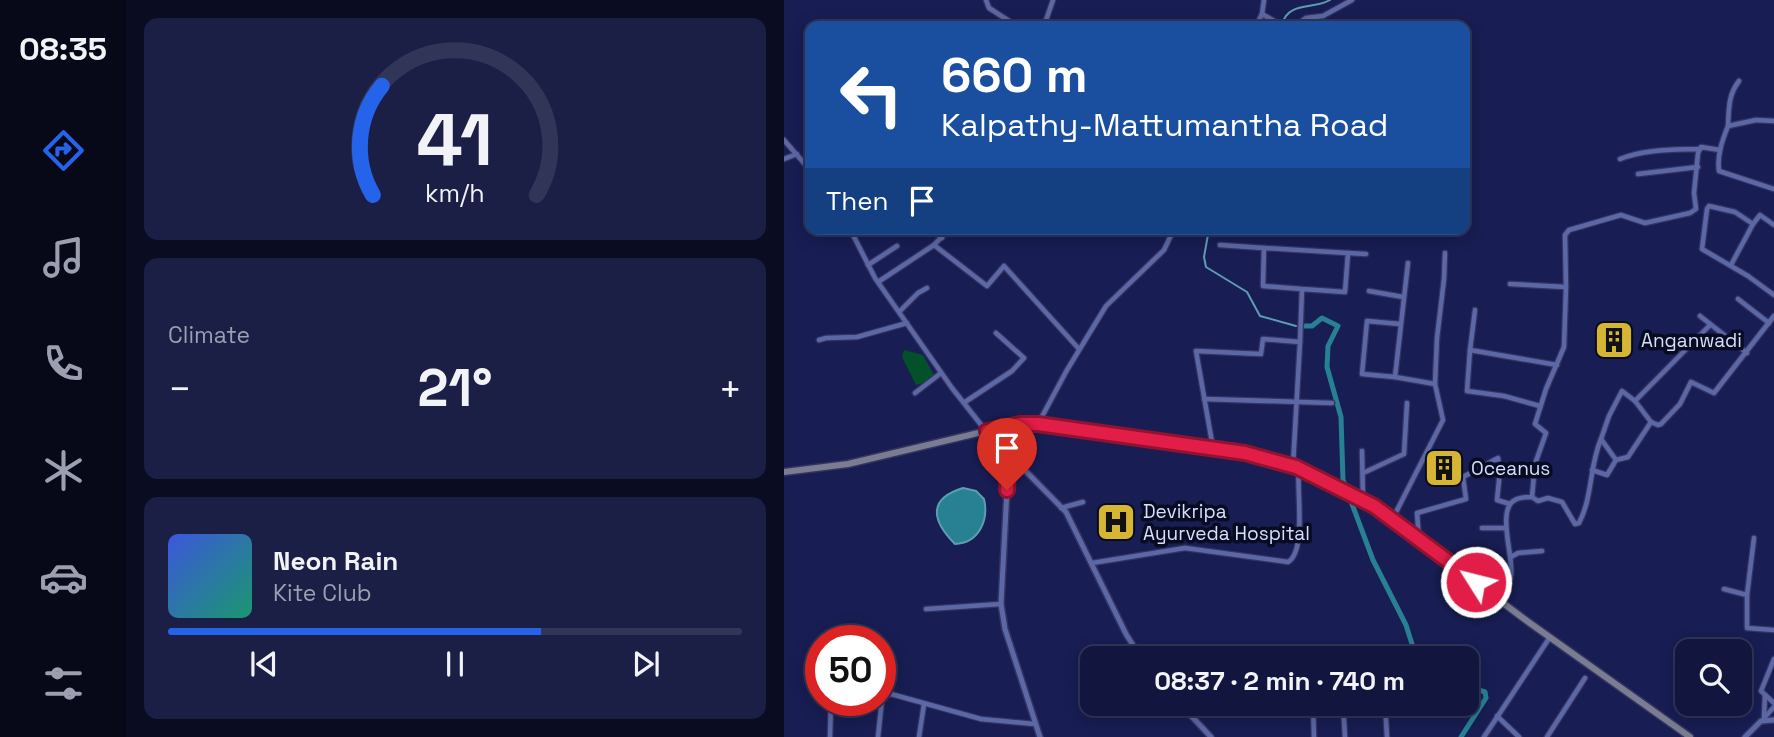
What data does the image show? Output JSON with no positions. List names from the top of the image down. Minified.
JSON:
{"places":{"building":["Anganwadi","Oceanus"],"hospital":["Devikripa Ayurveda Hospital"]},"page":{"tabs":"08:35","turn":["660 m","Kalpathy-Mattumantha Road"],"then":"Then","tile":"Climate","heat":["−","21°","+"],"song":["Neon Rain","Kite Club"],"limit":"50","trip":"08:37 · 2 min · 740 m","gauge":["41","km/h"]}}
